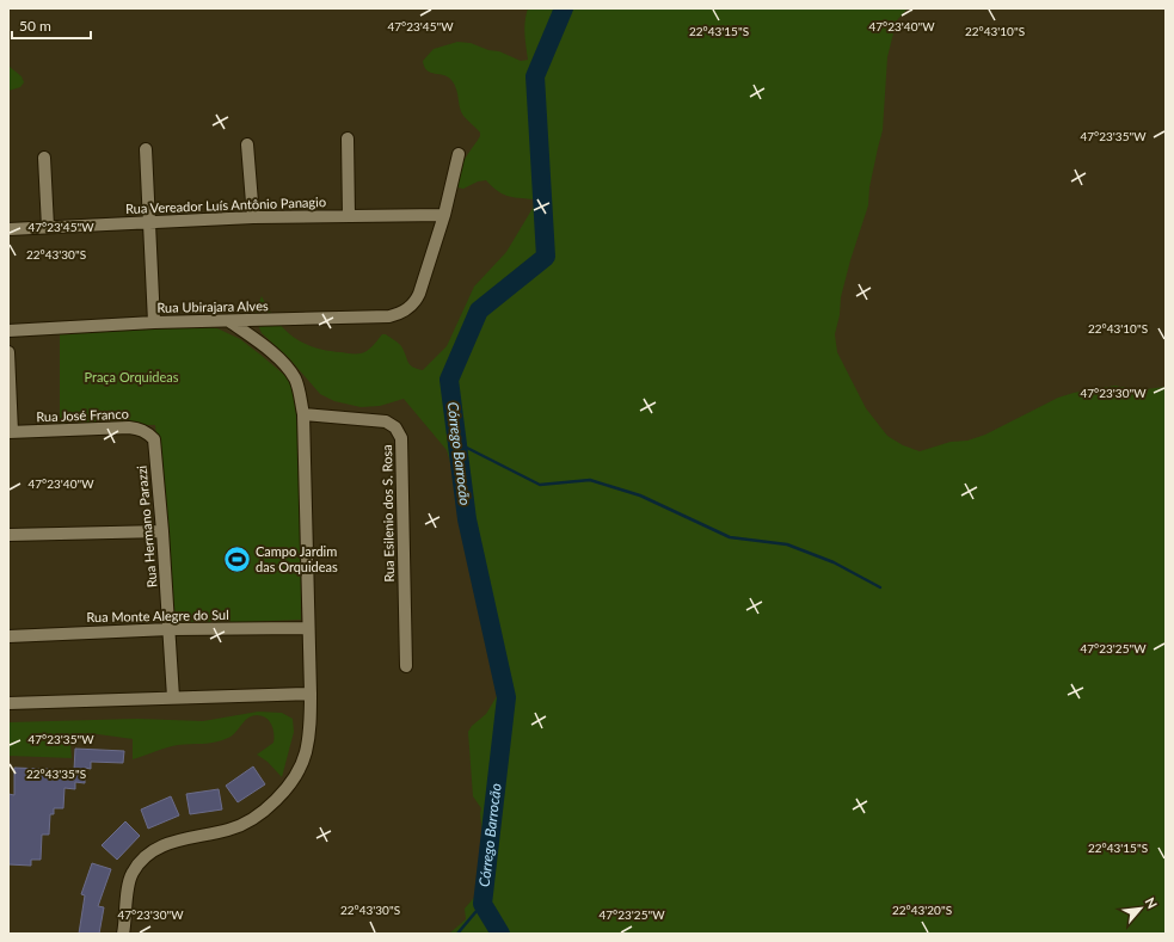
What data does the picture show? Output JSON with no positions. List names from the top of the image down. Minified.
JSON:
{"streets":{"street":["Rua Vereador Luís Antônio Panagio","Rua Ubirajara Alves","Rua José Franco","Rua Esilenio dos S. Rosa","Rua Hermano Parazzi","Rua Monte Alegre do Sul"]},"crossings":[["Rua Vereador Luís Antônio Panagio","Rua Ubirajara Alves"],["Rua José Franco","Rua Hermano Parazzi"],["Rua Hermano Parazzi","Rua Monte Alegre do Sul"]],"water":["Córrego Barrocão"],"parks":["Praça Orquideas"],"places":{"sports":["Campo Jardim das Orquideas"]},"scale_bar":"50 m","north":"top right","coordinates":["47°23'45\"W","47°23'40\"W","22°43'15\"S","22°43'10\"S","47°23'35\"W","22°43'30\"S","47°23'30\"W","47°23'25\"W","22°43'35\"S","22°43'20\"S"]}
